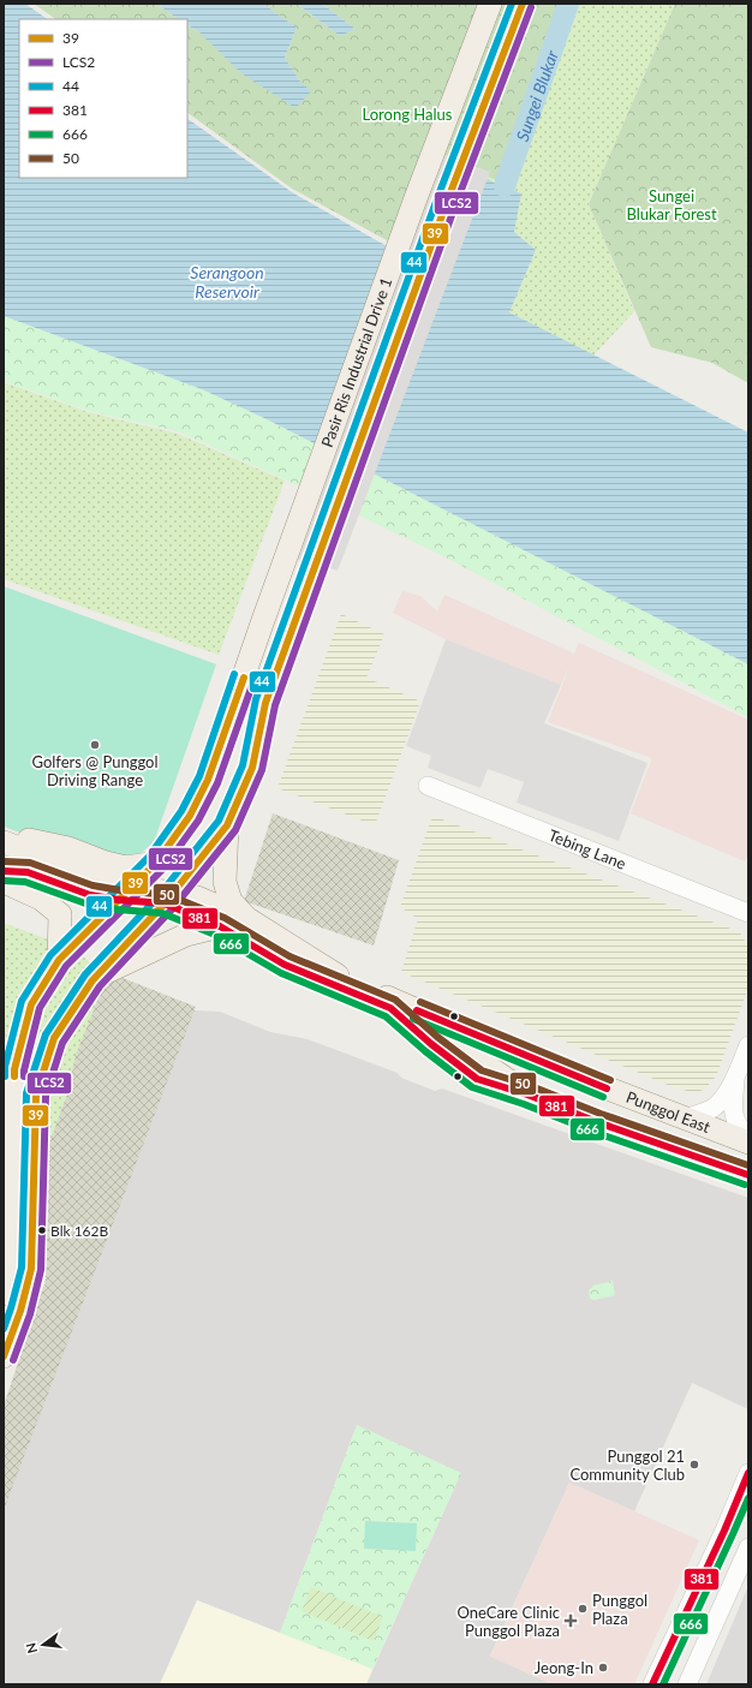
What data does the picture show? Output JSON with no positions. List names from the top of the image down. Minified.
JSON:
{"streets":{"main road":["Pasir Ris Industrial Drive 1","Punggol East"],"street":["Tebing Lane"]},"crossings":[["Pasir Ris Industrial Drive 1","Punggol East"]],"water":["Sungei Blukar","Serangoon Reservoir"],"parks":["Lorong Halus","Sungei Blukar Forest"],"places":{"other":["Golfers @ Punggol Driving Range","Blk 162B","Punggol 21 Community Club","Punggol Plaza","Jeong-In"],"health":["OneCare Clinic Punggol Plaza"]},"lines":["transit line 39","transit line 44","transit line LCS2","transit line 50","transit line 381","transit line 666"],"legend":["39","LCS2","44","381","666","50"],"north":"left"}
